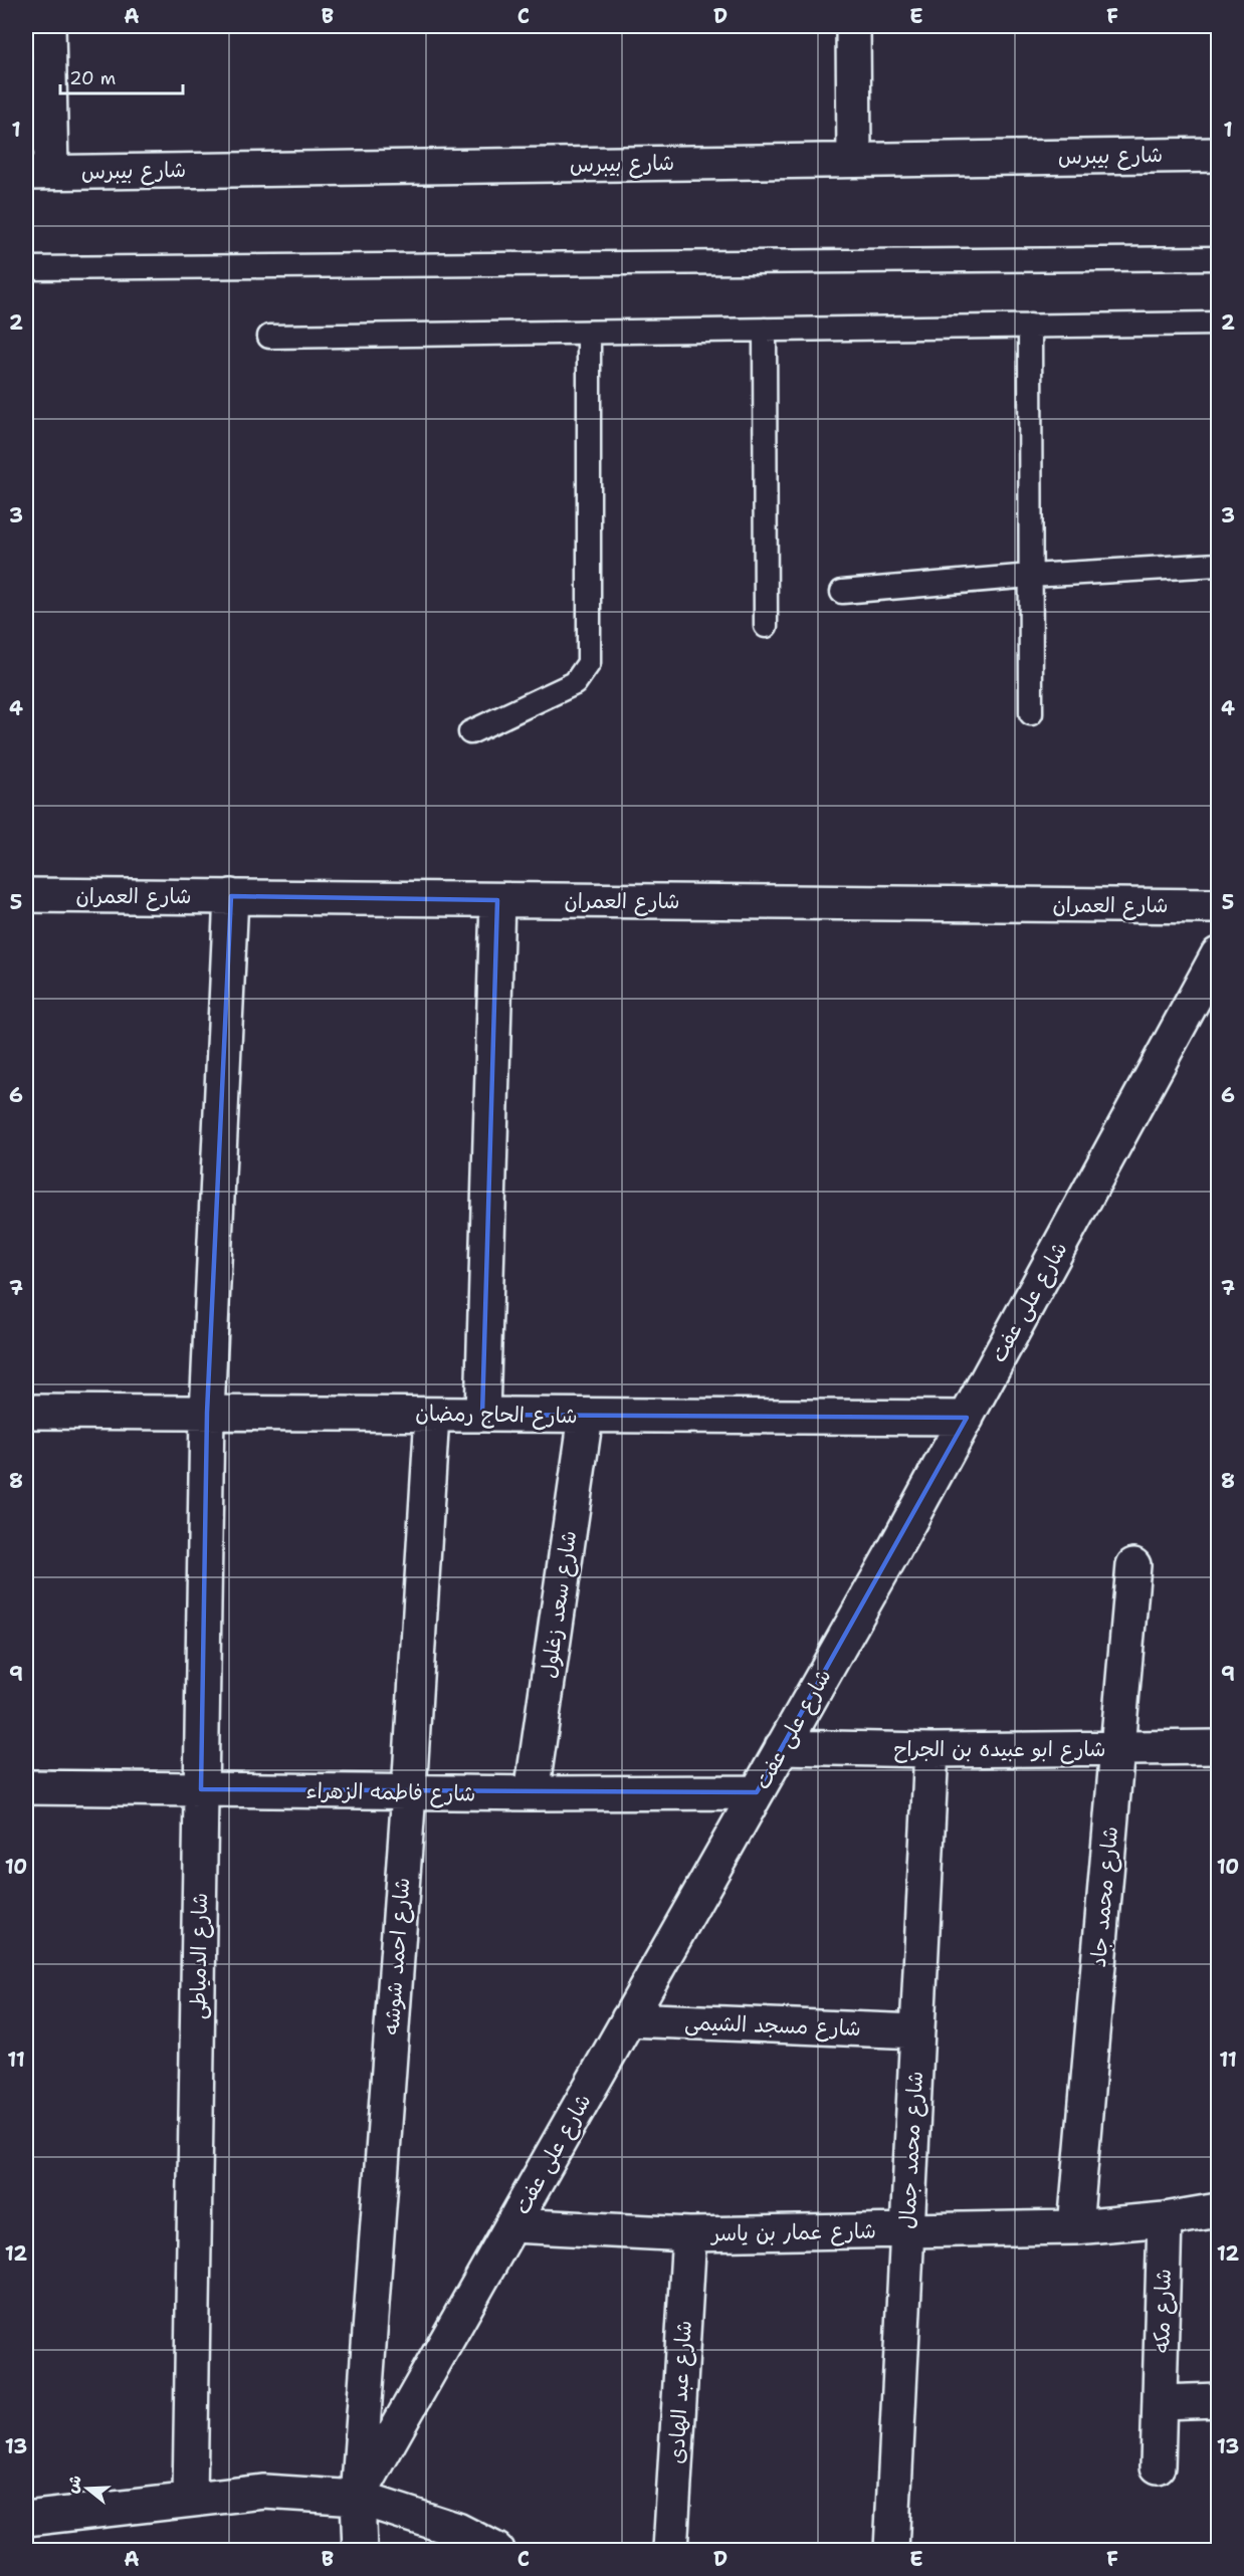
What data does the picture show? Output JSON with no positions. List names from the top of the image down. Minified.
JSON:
{"streets":{"street":["شارع بيبرس","شارع العمران","شارع على عفت","شارع الحاج رمضان","شارع سعد زغلول","شارع ابو عبيده بن الجراح","شارع فاطمه الزهراء","شارع محمد جاد","شارع الدمياطى","شارع احمد شوشه","شارع مسجد الشيمى","شارع محمد جمال","شارع عمار بن ياسر","شارع مكه","شارع عبد الهادى"]},"crossings":[["شارع العمران","شارع الدمياطى"],["شارع على عفت","شارع الحاج رمضان"],["شارع على عفت","شارع ابو عبيده بن الجراح"],["شارع على عفت","شارع فاطمه الزهراء"],["شارع على عفت","شارع احمد شوشه"],["شارع على عفت","شارع مسجد الشيمى"],["شارع على عفت","شارع عمار بن ياسر"],["شارع الحاج رمضان","شارع سعد زغلول"],["شارع الحاج رمضان","شارع الدمياطى"],["شارع الحاج رمضان","شارع احمد شوشه"],["شارع سعد زغلول","شارع فاطمه الزهراء"],["شارع ابو عبيده بن الجراح","شارع محمد جاد"],["شارع ابو عبيده بن الجراح","شارع محمد جمال"],["شارع فاطمه الزهراء","شارع الدمياطى"],["شارع فاطمه الزهراء","شارع احمد شوشه"],["شارع محمد جاد","شارع عمار بن ياسر"],["شارع مسجد الشيمى","شارع محمد جمال"],["شارع محمد جمال","شارع عمار بن ياسر"],["شارع عمار بن ياسر","شارع مكه"],["شارع عمار بن ياسر","شارع عبد الهادى"]],"scale_bar":"20 m","north":"left","grid":{"columns":["A","B","C","D","E","F"],"rows":["1","2","3","4","5","6","7","8","9","10","11","12","13"]}}
